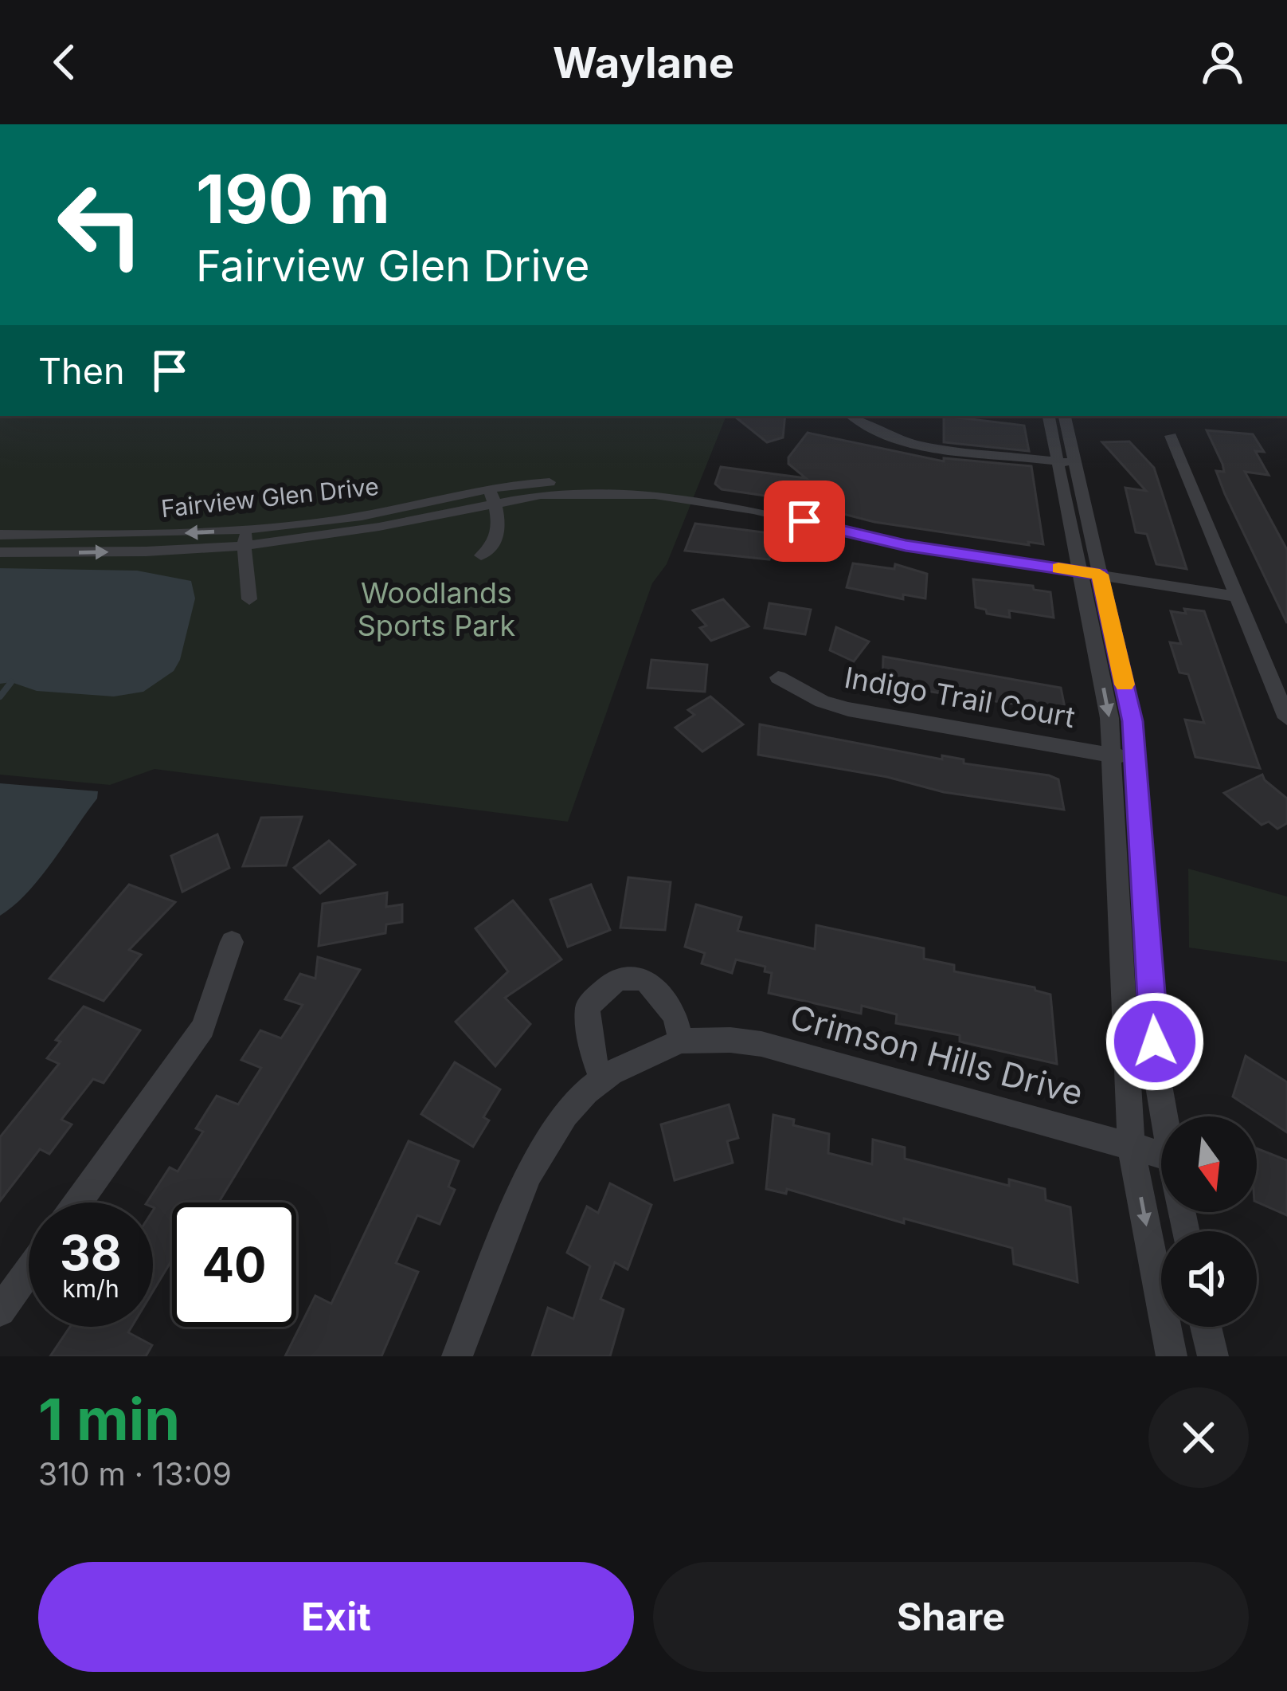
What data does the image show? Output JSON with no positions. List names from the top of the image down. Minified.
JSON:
{"streets":{"street":["Fairview Glen Drive","Indigo Trail Court","Crimson Hills Drive"]},"parks":["Woodlands Sports Park"],"north":"bottom","page":{"header":"Waylane","turn":["190 m","Fairview Glen Drive"],"then":"Then","speed":"38 km/h","limit":"40","heading":["1 min","310 m · 13:09"],"buttons":["Exit","Share"]}}
